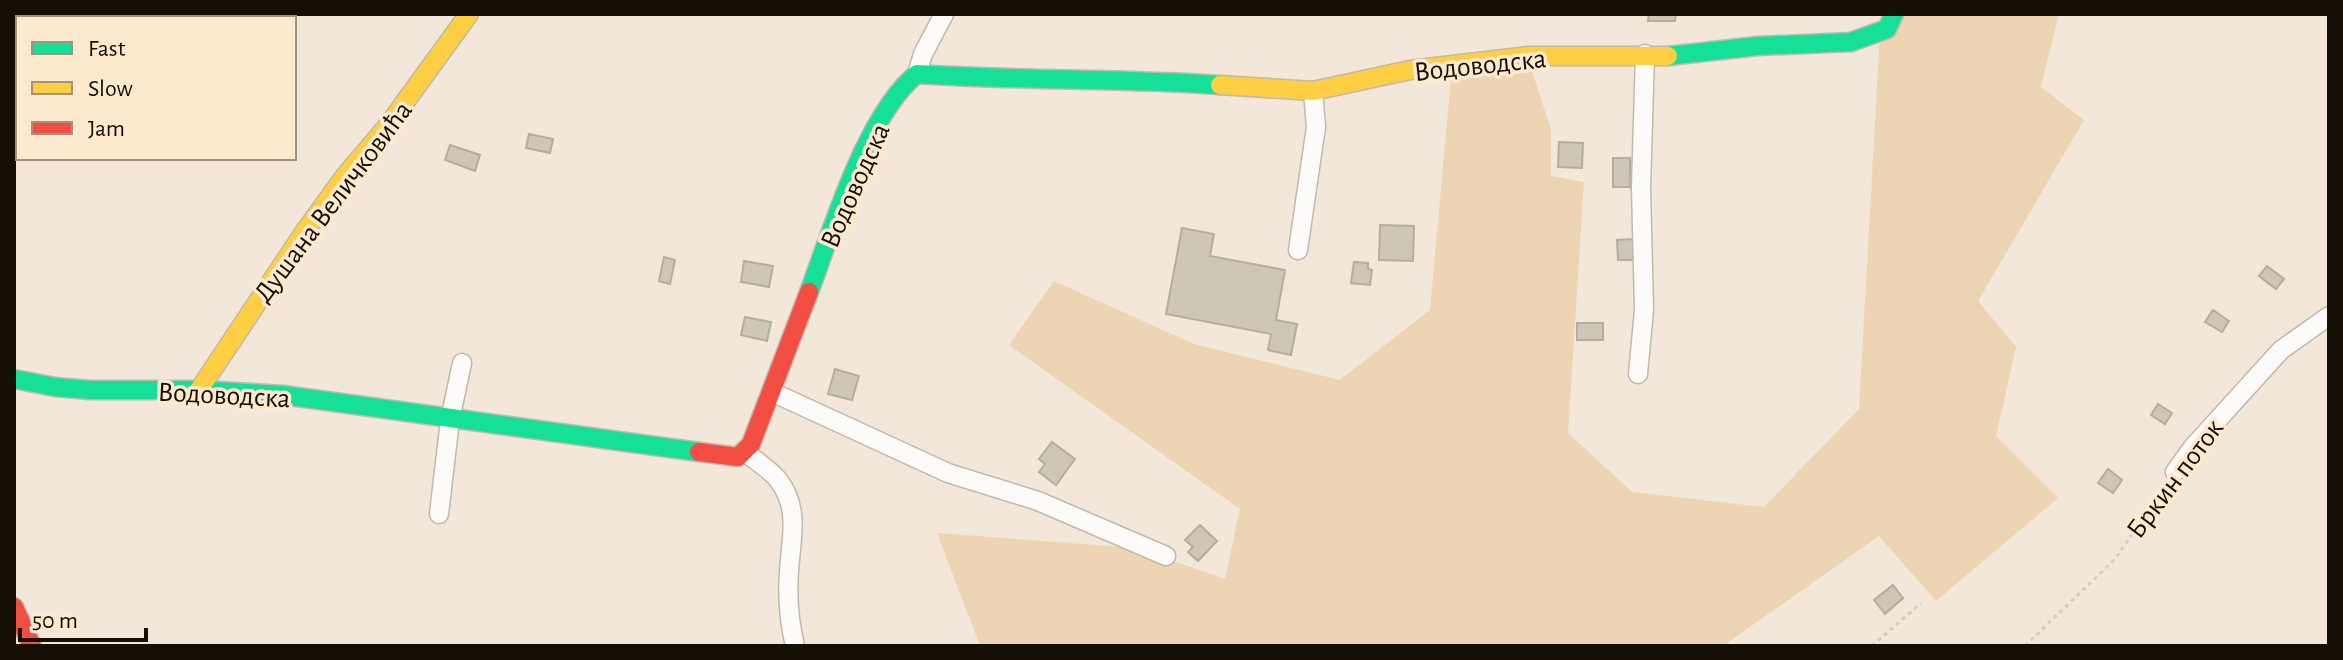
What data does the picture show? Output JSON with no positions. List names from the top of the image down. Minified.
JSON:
{"streets":{"street":["Водоводска","Душана Величковића","Бркин поток"]},"crossings":[["Водоводска","Душана Величковића"]],"legend":["Fast","Slow","Jam"],"scale_bar":"50 m"}
